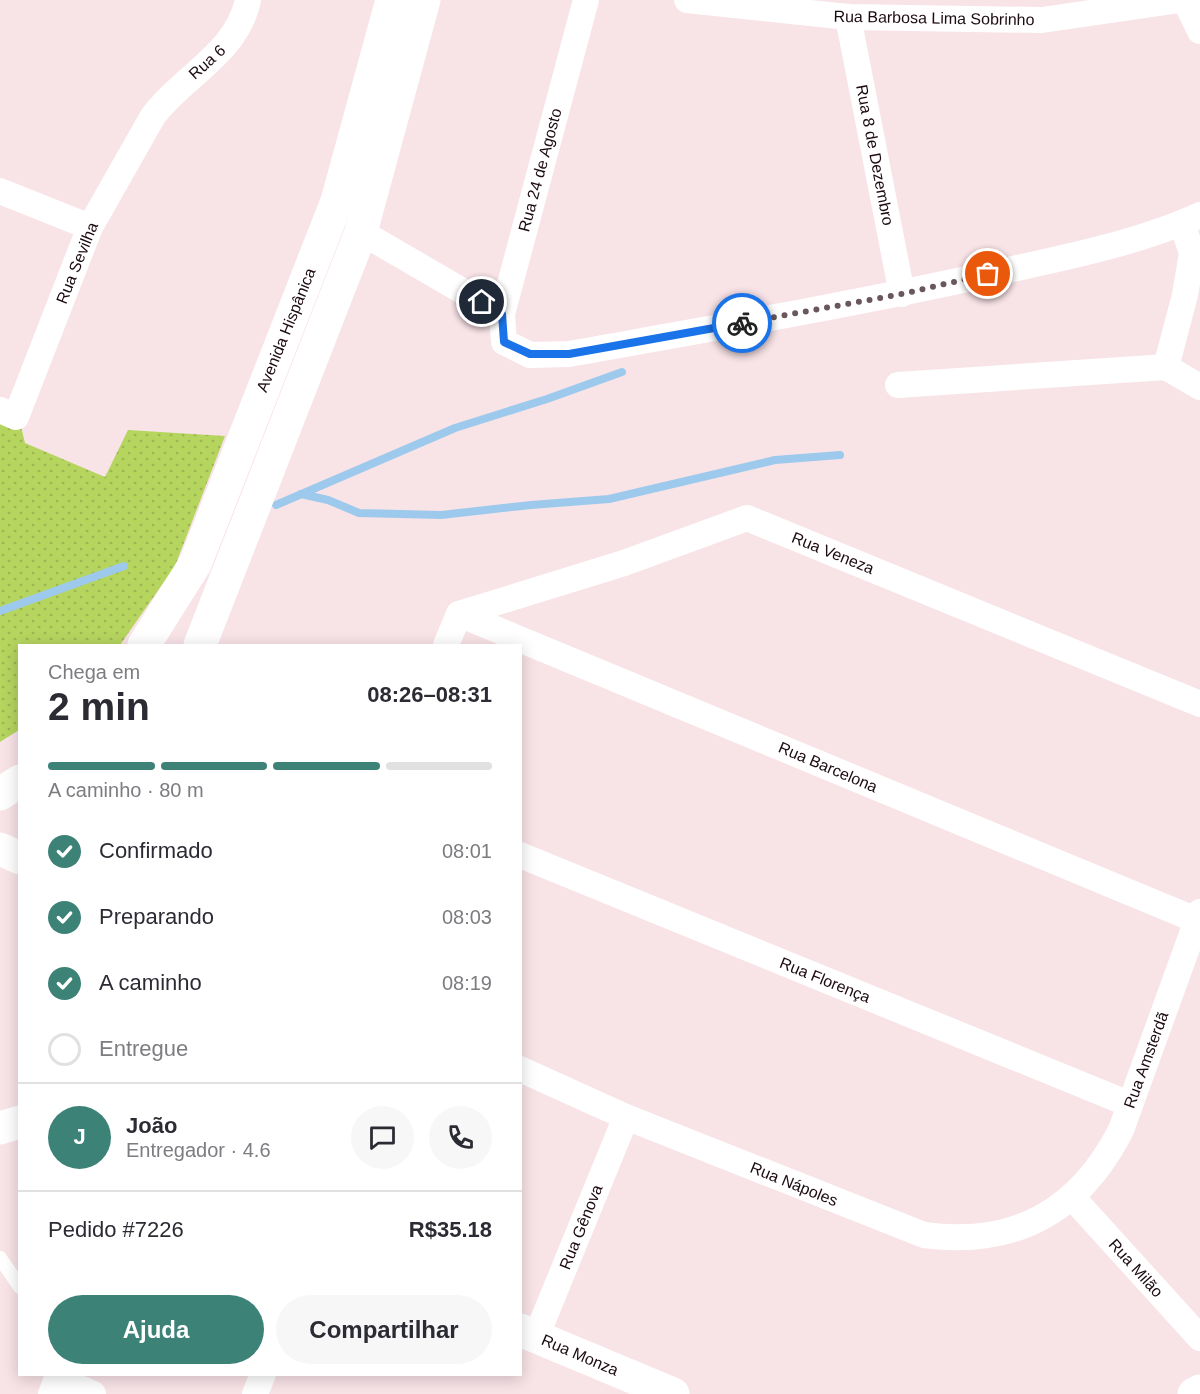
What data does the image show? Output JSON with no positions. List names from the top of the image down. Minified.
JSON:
{"streets":{"main road":["Avenida Hispânica","Rua Monza"],"street":["Rua Barbosa Lima Sobrinho","Rua 6","Rua 8 de Dezembro","Rua 24 de Agosto","Rua Sevilha","Rua Veneza","Rua Barcelona","Rua Florença","Rua Amsterdã","Rua Nápoles","Rua Gênova","Rua Milão"]},"crossings":[["Rua Barbosa Lima Sobrinho","Rua 8 de Dezembro"],["Rua 6","Rua Sevilha"],["Rua 8 de Dezembro","Rua 24 de Agosto"],["Rua Veneza","Rua Barcelona"],["Rua Barcelona","Rua Amsterdã"],["Rua Florença","Rua Amsterdã"],["Rua Amsterdã","Rua Nápoles"],["Rua Amsterdã","Rua Milão"],["Rua Nápoles","Rua Gênova"],["Rua Nápoles","Rua Milão"],["Rua Gênova","Rua Monza"]],"page":{"heading":["2 min","Chega em","08:26–08:31"],"panel":["João","Entregador · 4.6","Pedido #7226","R$35.18"],"bar":"A caminho · 80 m","list":[["Confirmado","08:01"],["Preparando","08:03"],["A caminho","08:19"],"Entregue"],"round":"J","buttons":["Ajuda","Compartilhar"]}}
